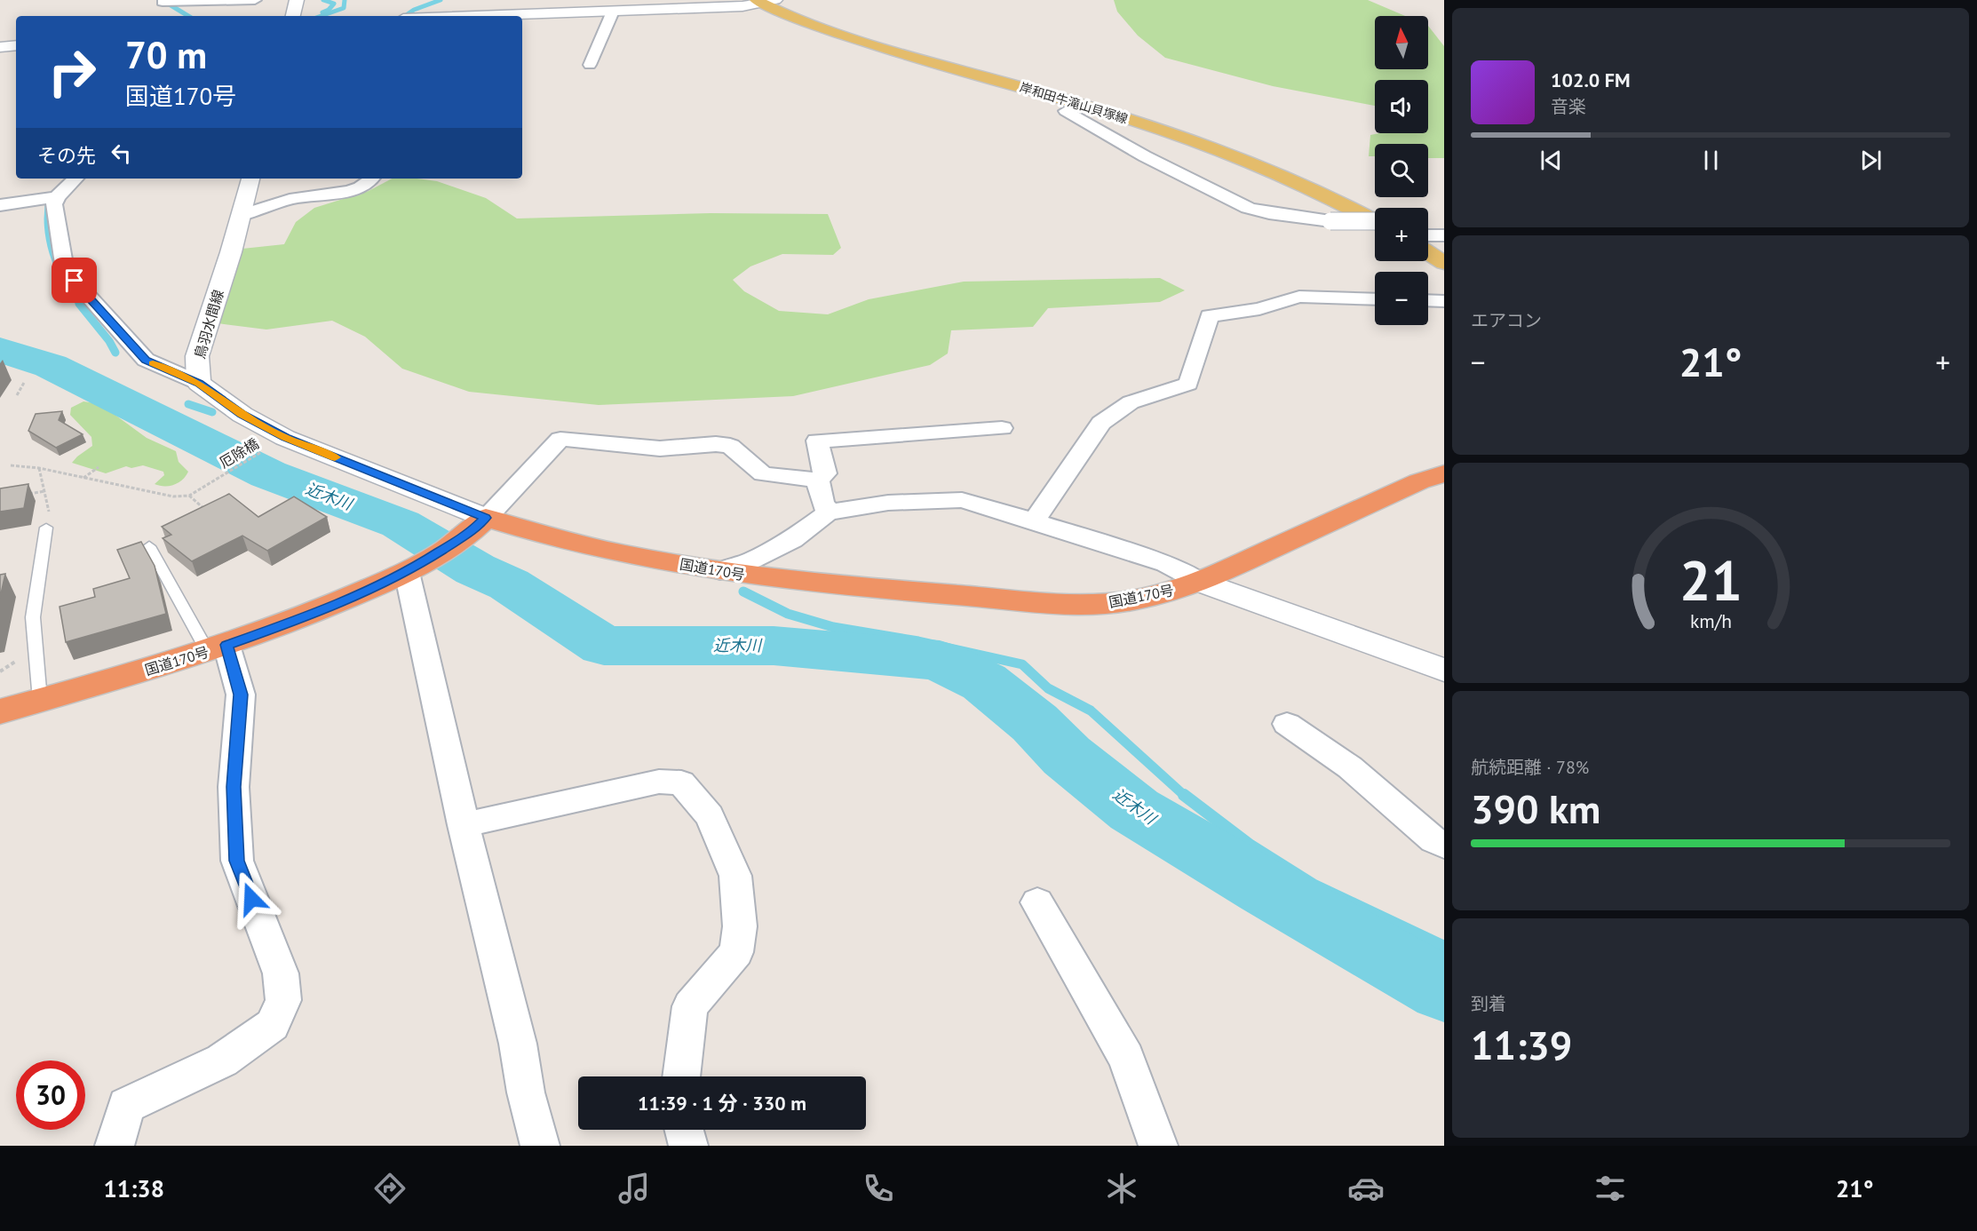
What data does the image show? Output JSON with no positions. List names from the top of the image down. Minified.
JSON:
{"streets":{"highway":["国道170号"],"main road":["岸和田牛滝山貝塚線"],"street":["鳥羽水間線"],"path":["厄除橋"]},"water":["近木川"],"north":"top","page":{"map_buttons":["+","−"],"turn":["70 m","国道170号"],"song":["102.0 FM","音楽"],"then":"その先","tile":["エアコン",["航続距離 · 78%","390 km"],["到着","11:39"]],"heat":["−","21°","+"],"limit":"30","trip":"11:39 · 1 分 · 330 m","tabs":["11:38","21°"],"gauge":["21","km/h"]}}
